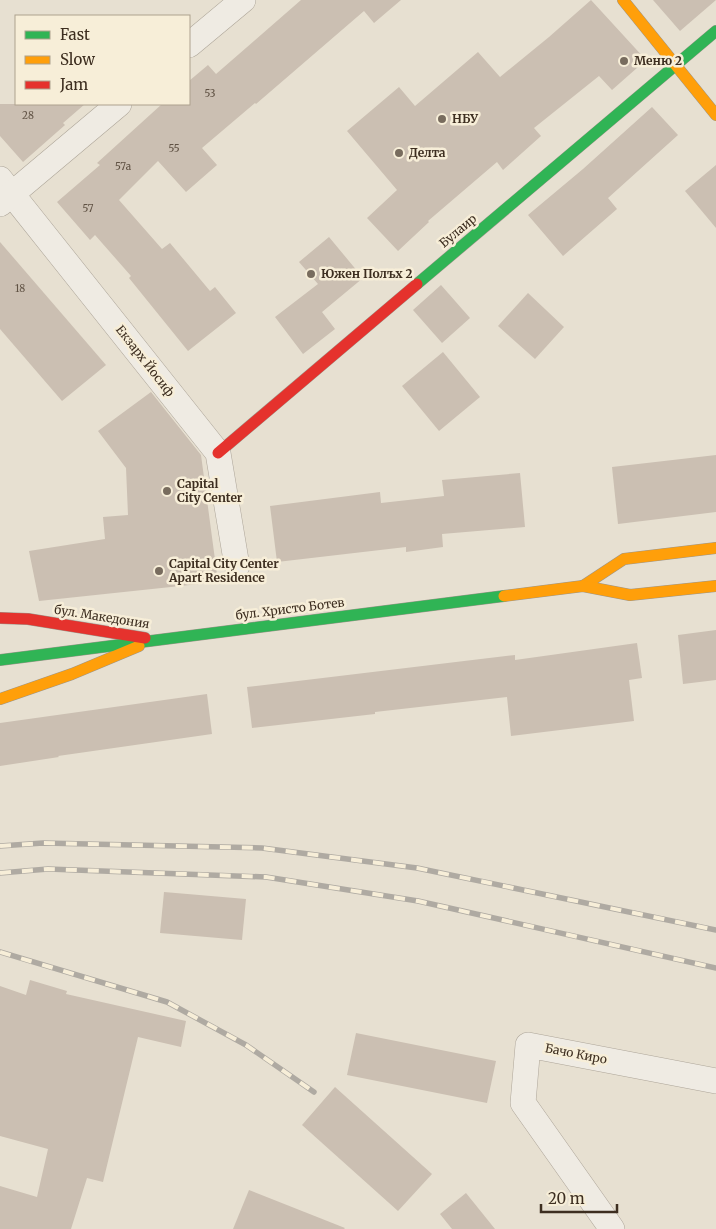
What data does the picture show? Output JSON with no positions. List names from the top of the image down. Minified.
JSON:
{"streets":{"street":["Булаир","Екзарх Йосиф","бул. Христо Ботев","бул. Македония","Бачо Киро"]},"crossings":[["Булаир","Екзарх Йосиф"],["бул. Христо Ботев","бул. Македония"]],"places":["Меню 2","НБУ","Делта","Южен Полъх 2","Capital City Center","Capital City Center Apart Residence"],"house_numbers":["53","28","55","57a","57","18"],"legend":["Fast","Slow","Jam"],"scale_bar":"20 m"}
